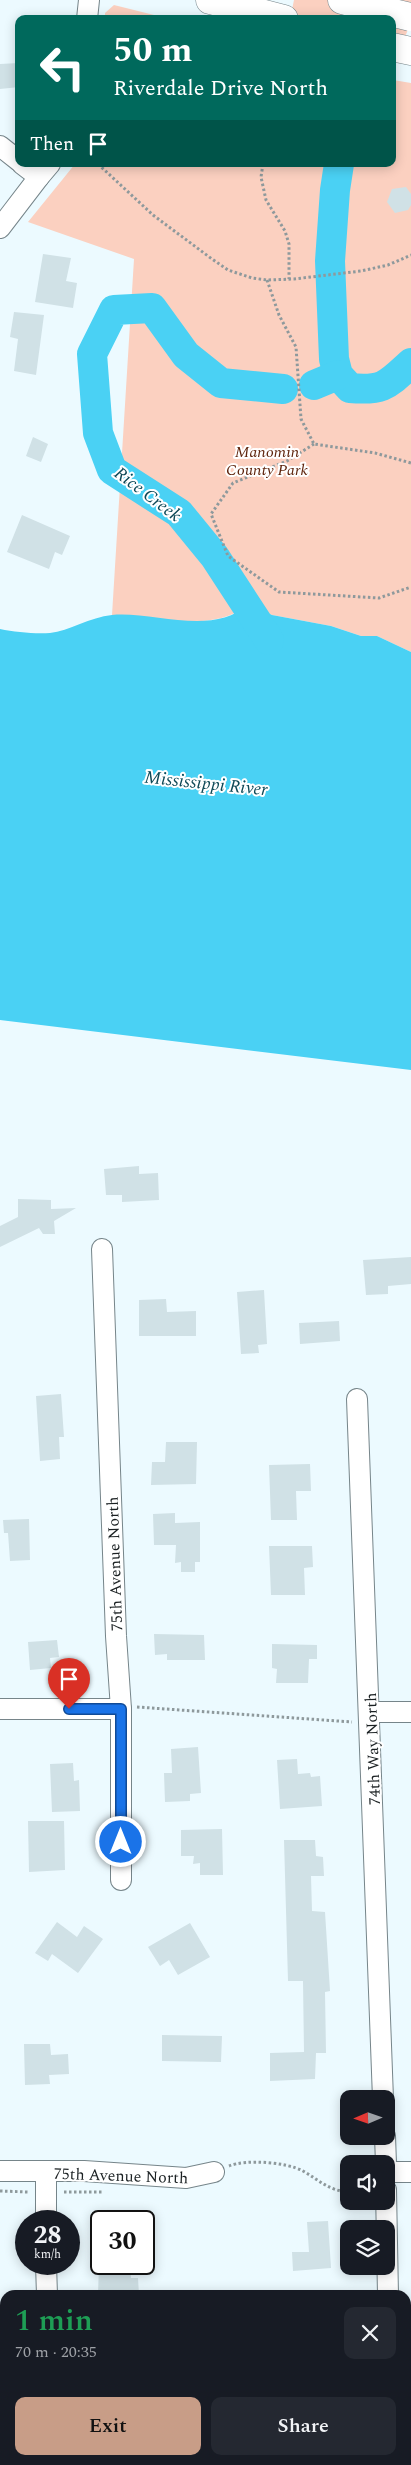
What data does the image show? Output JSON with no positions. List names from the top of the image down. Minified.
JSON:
{"streets":{"street":["75th Avenue North","74th Way North"]},"water":["Rice Creek","Mississippi River"],"parks":["Manomin County Park"],"north":"left","page":{"turn":["50 m","Riverdale Drive North"],"then":"Then","speed":"28 km/h","limit":"30","heading":["1 min","70 m · 20:35"],"buttons":["Exit","Share"]}}
